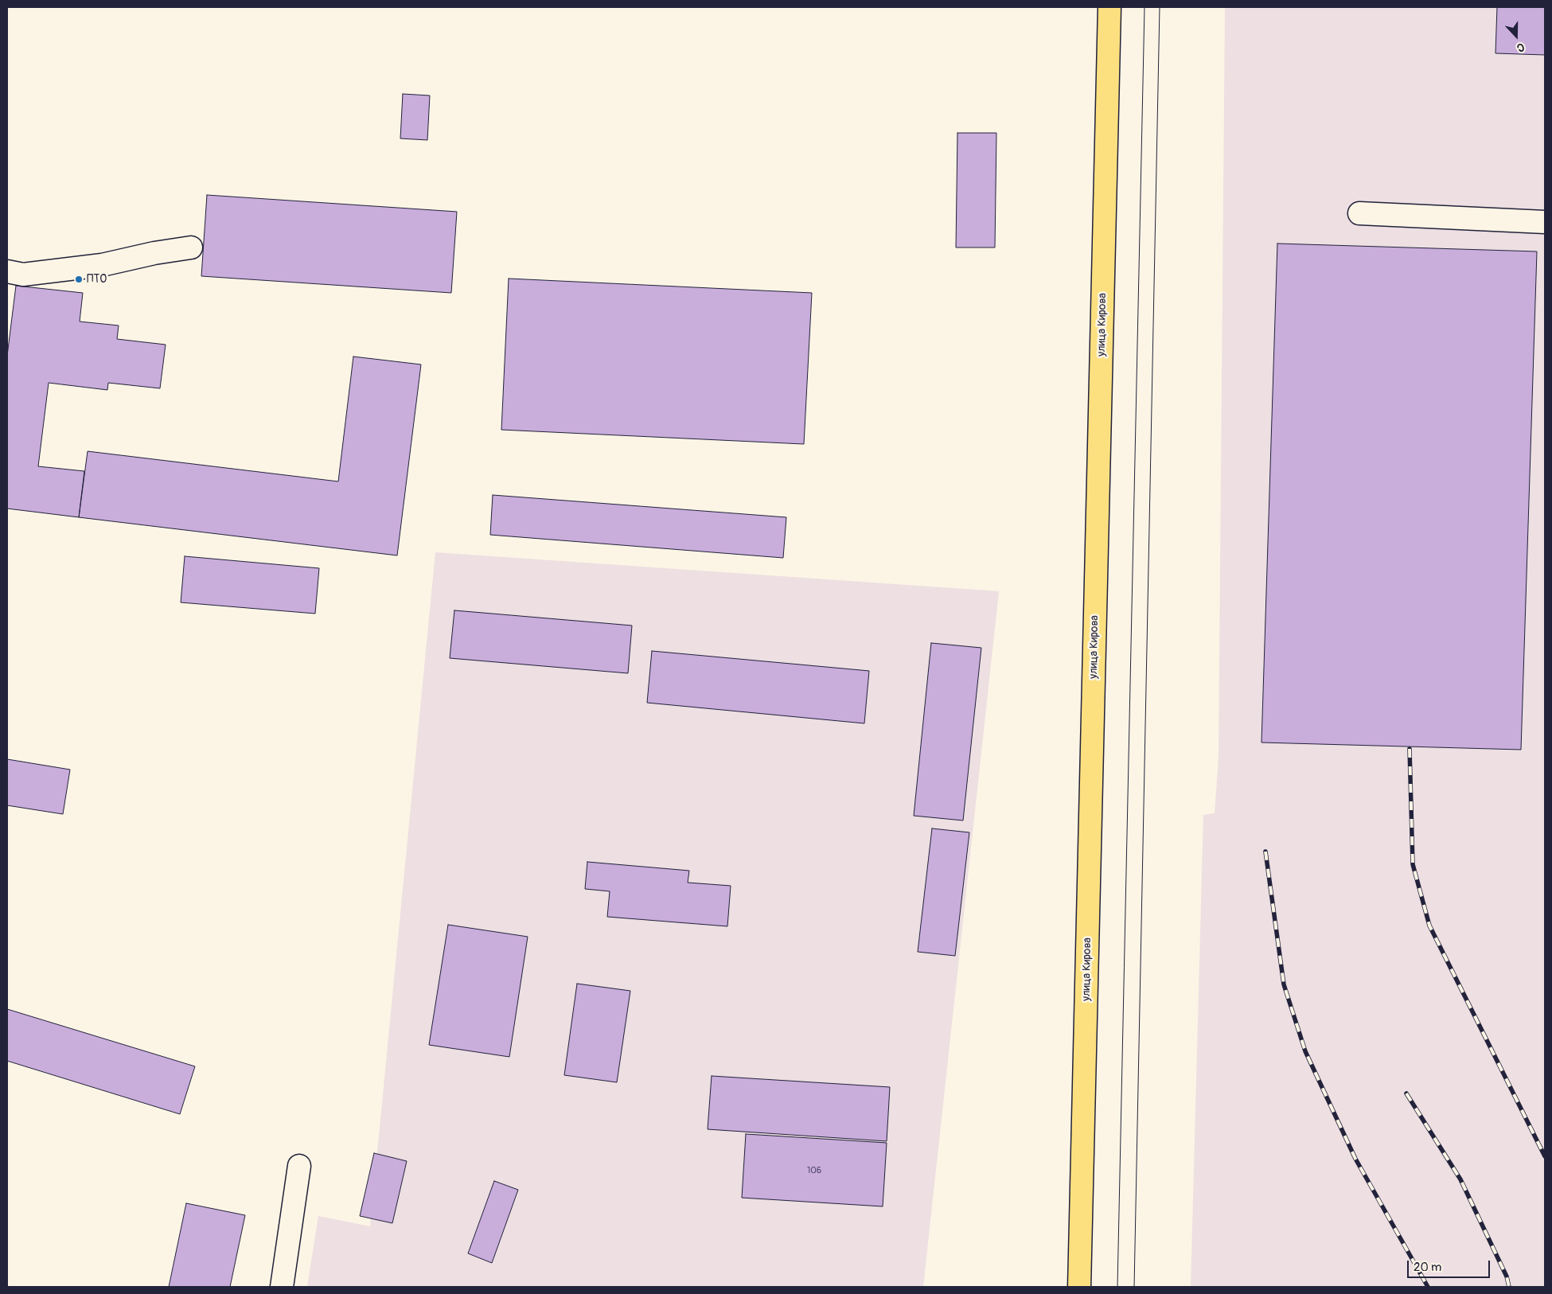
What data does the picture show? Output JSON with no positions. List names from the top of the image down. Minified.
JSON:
{"streets":{"main road":["улица Кирова"]},"places":["ПТО"],"house_numbers":["106"],"scale_bar":"20 m","north":"bottom"}
